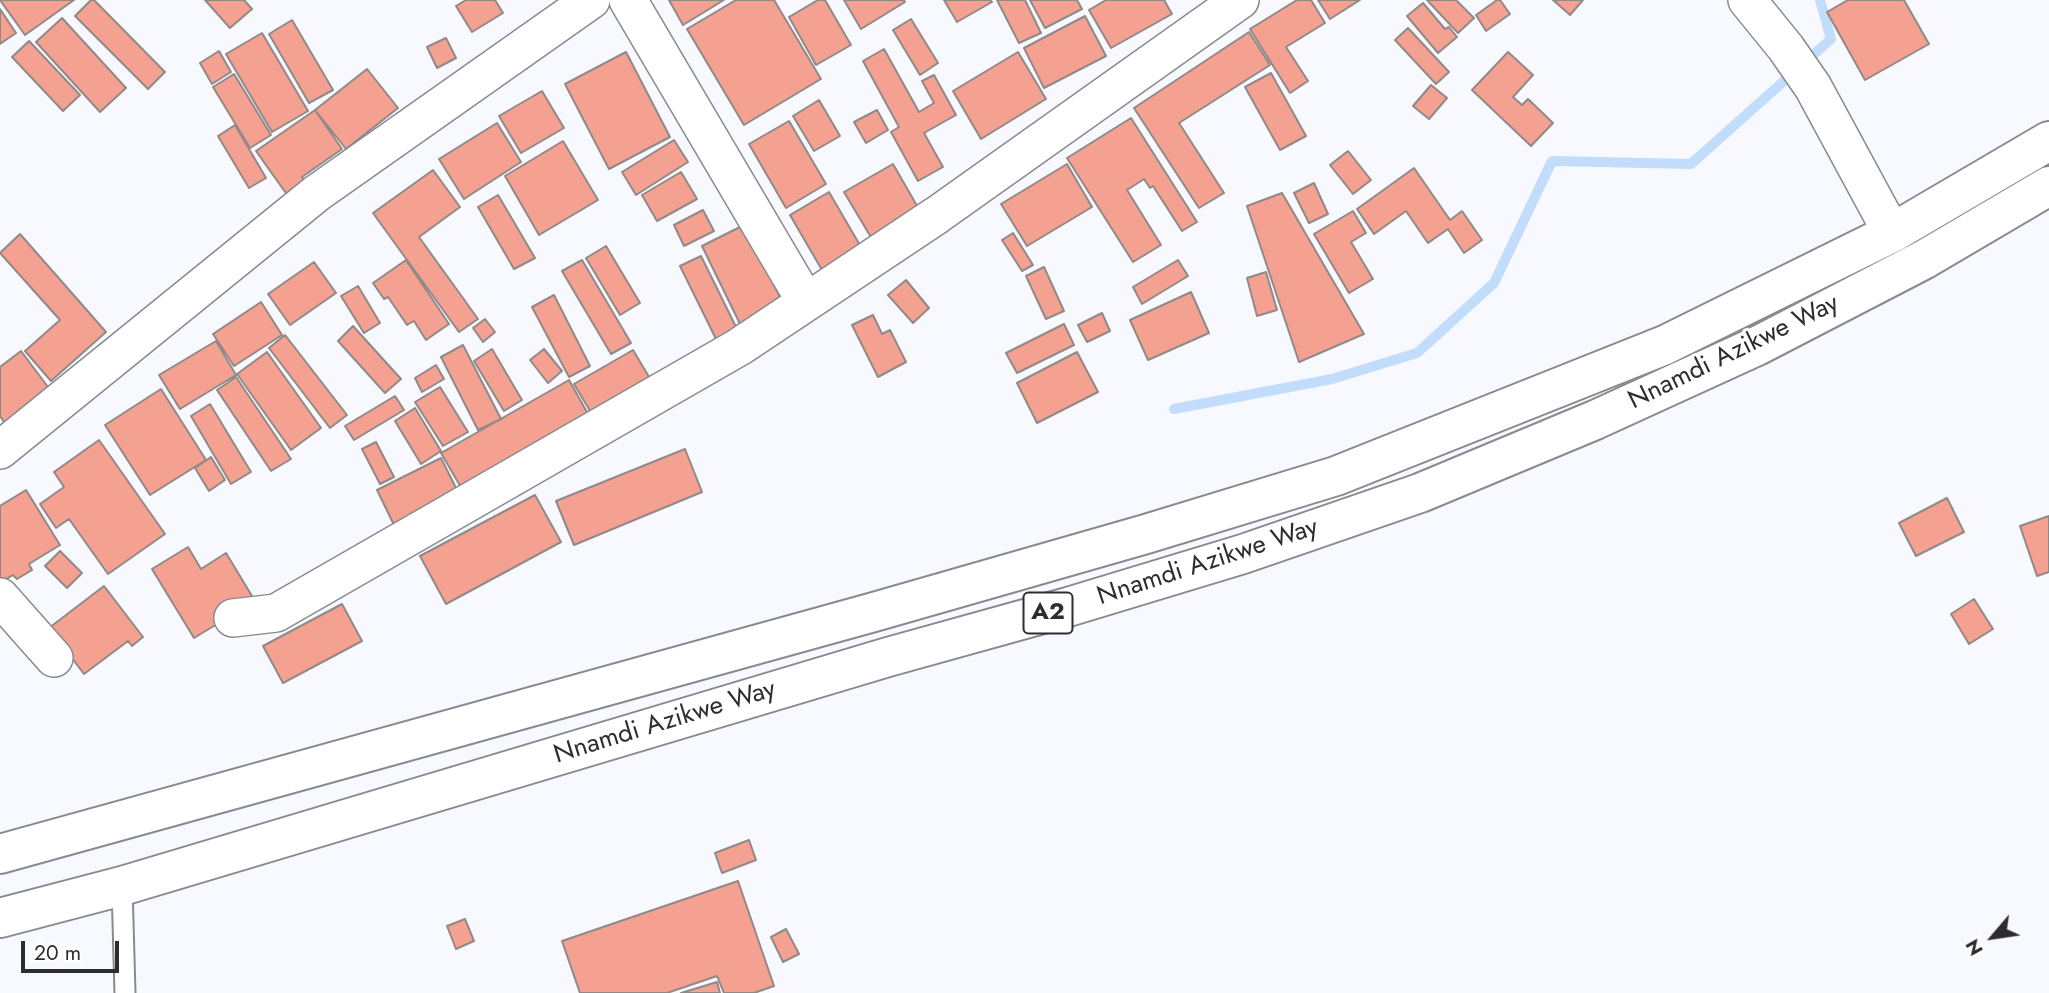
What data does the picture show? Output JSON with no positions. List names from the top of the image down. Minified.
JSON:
{"streets":{"highway":["Nnamdi Azikwe Way","A2"]},"scale_bar":"20 m","north":"bottom left"}
